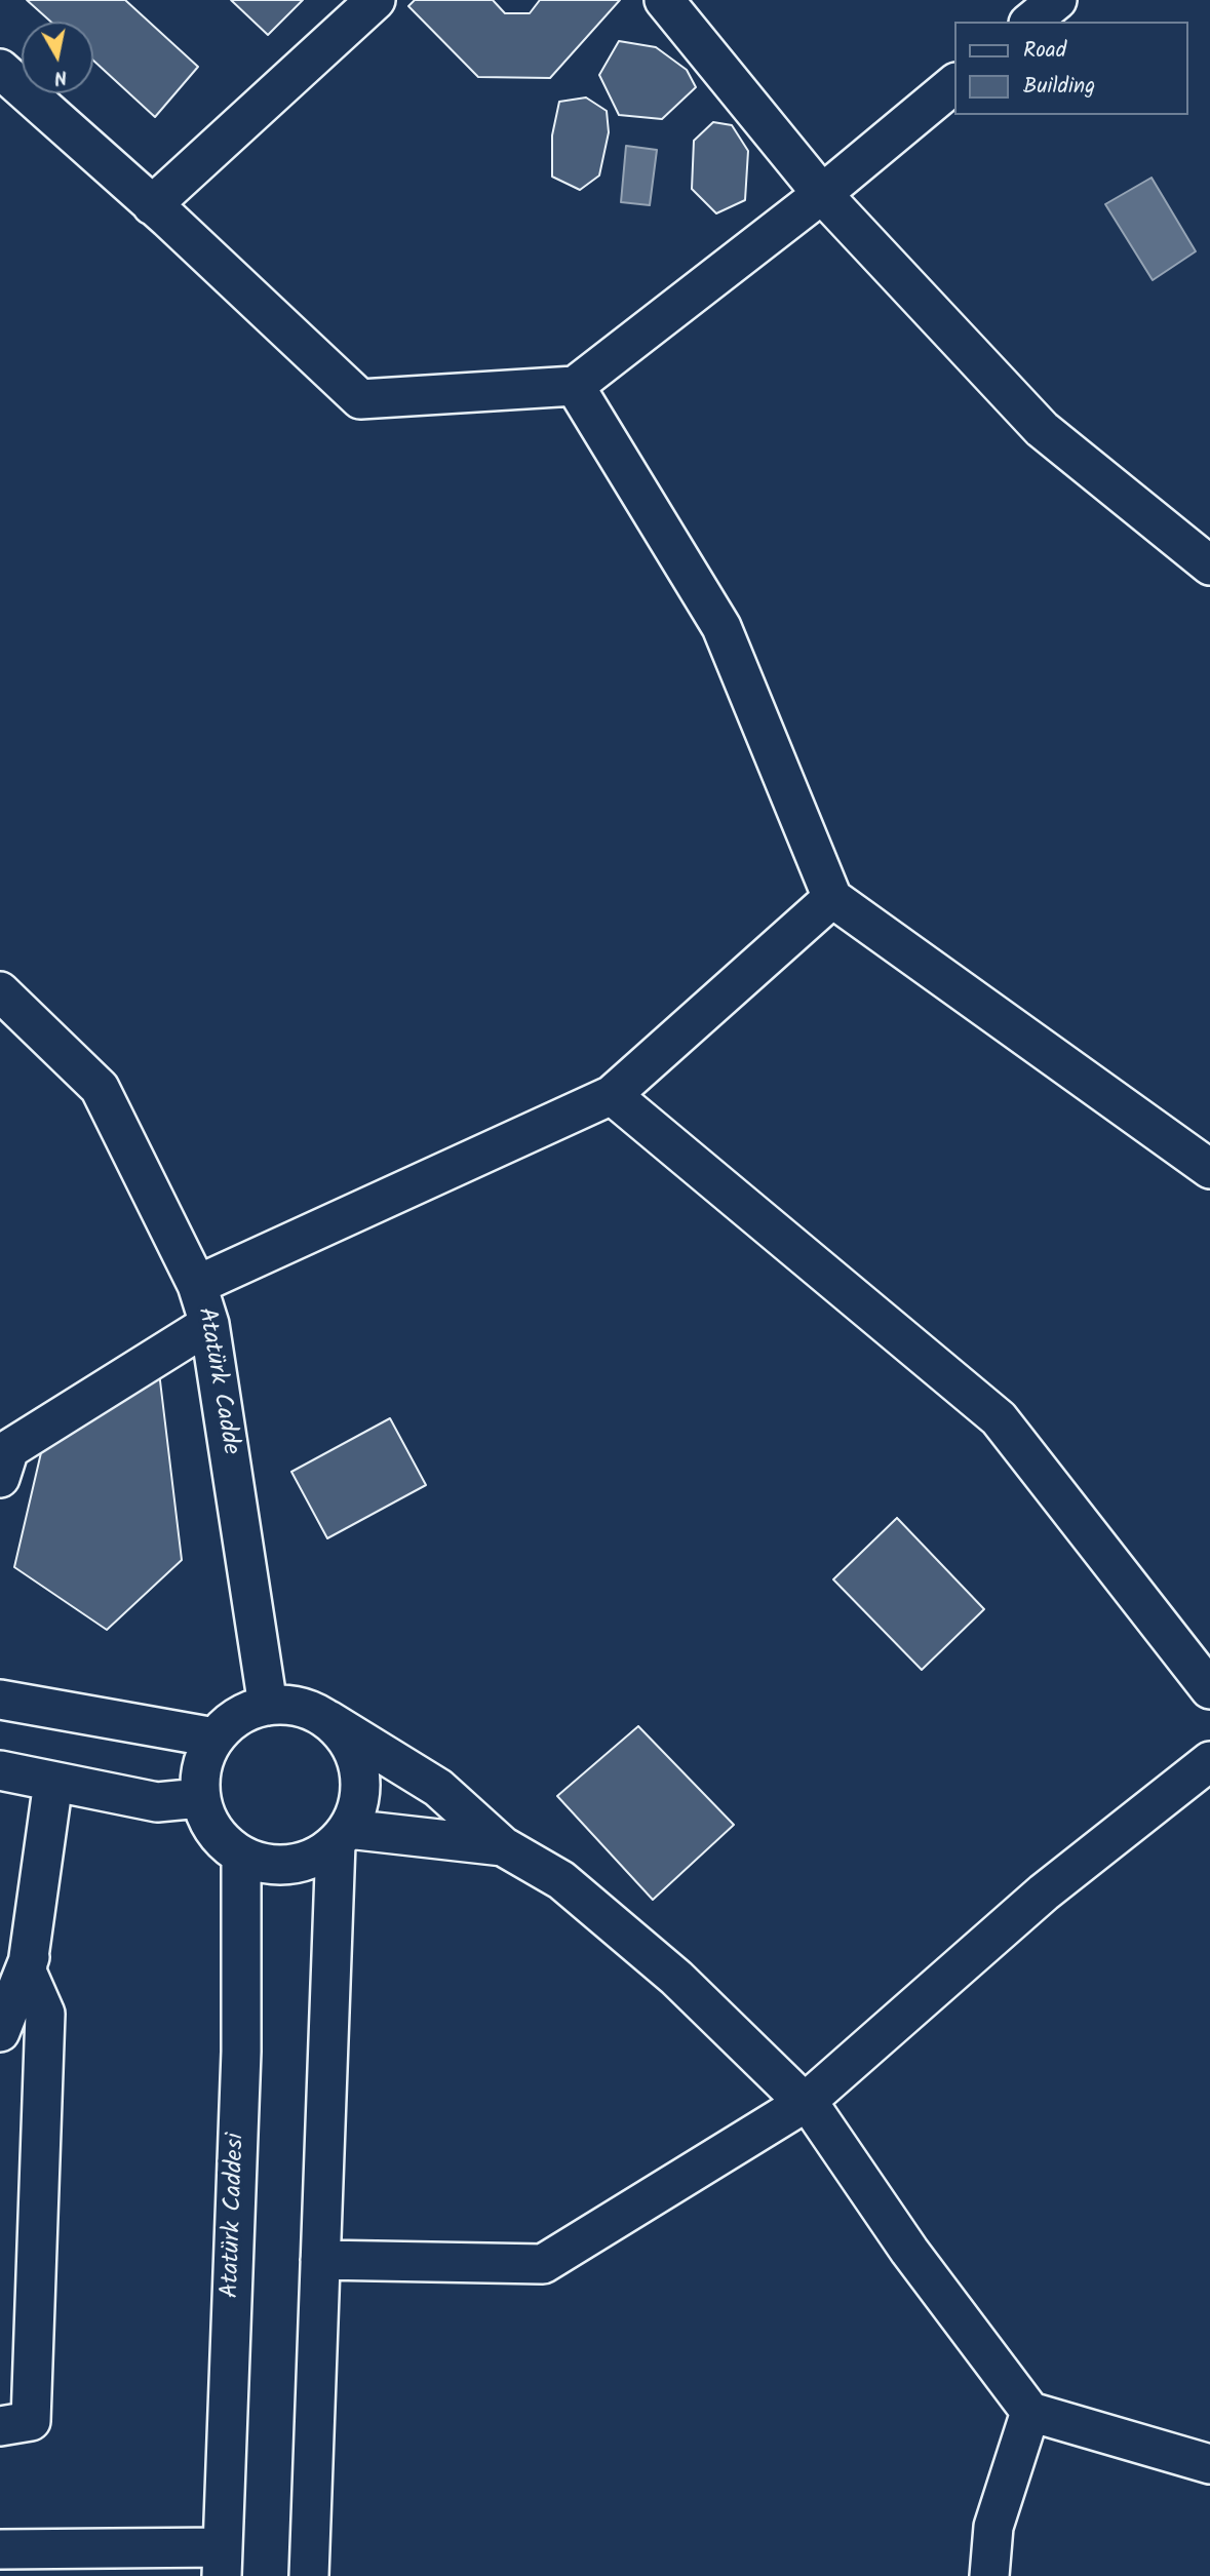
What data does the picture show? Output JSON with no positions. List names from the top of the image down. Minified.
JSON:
{"streets":{"street":["Atatürk Cadde","Atatürk Caddesi"]},"crossings":[["Atatürk Cadde","Atatürk Caddesi"]],"legend":["Road","Building"],"north":"bottom"}
